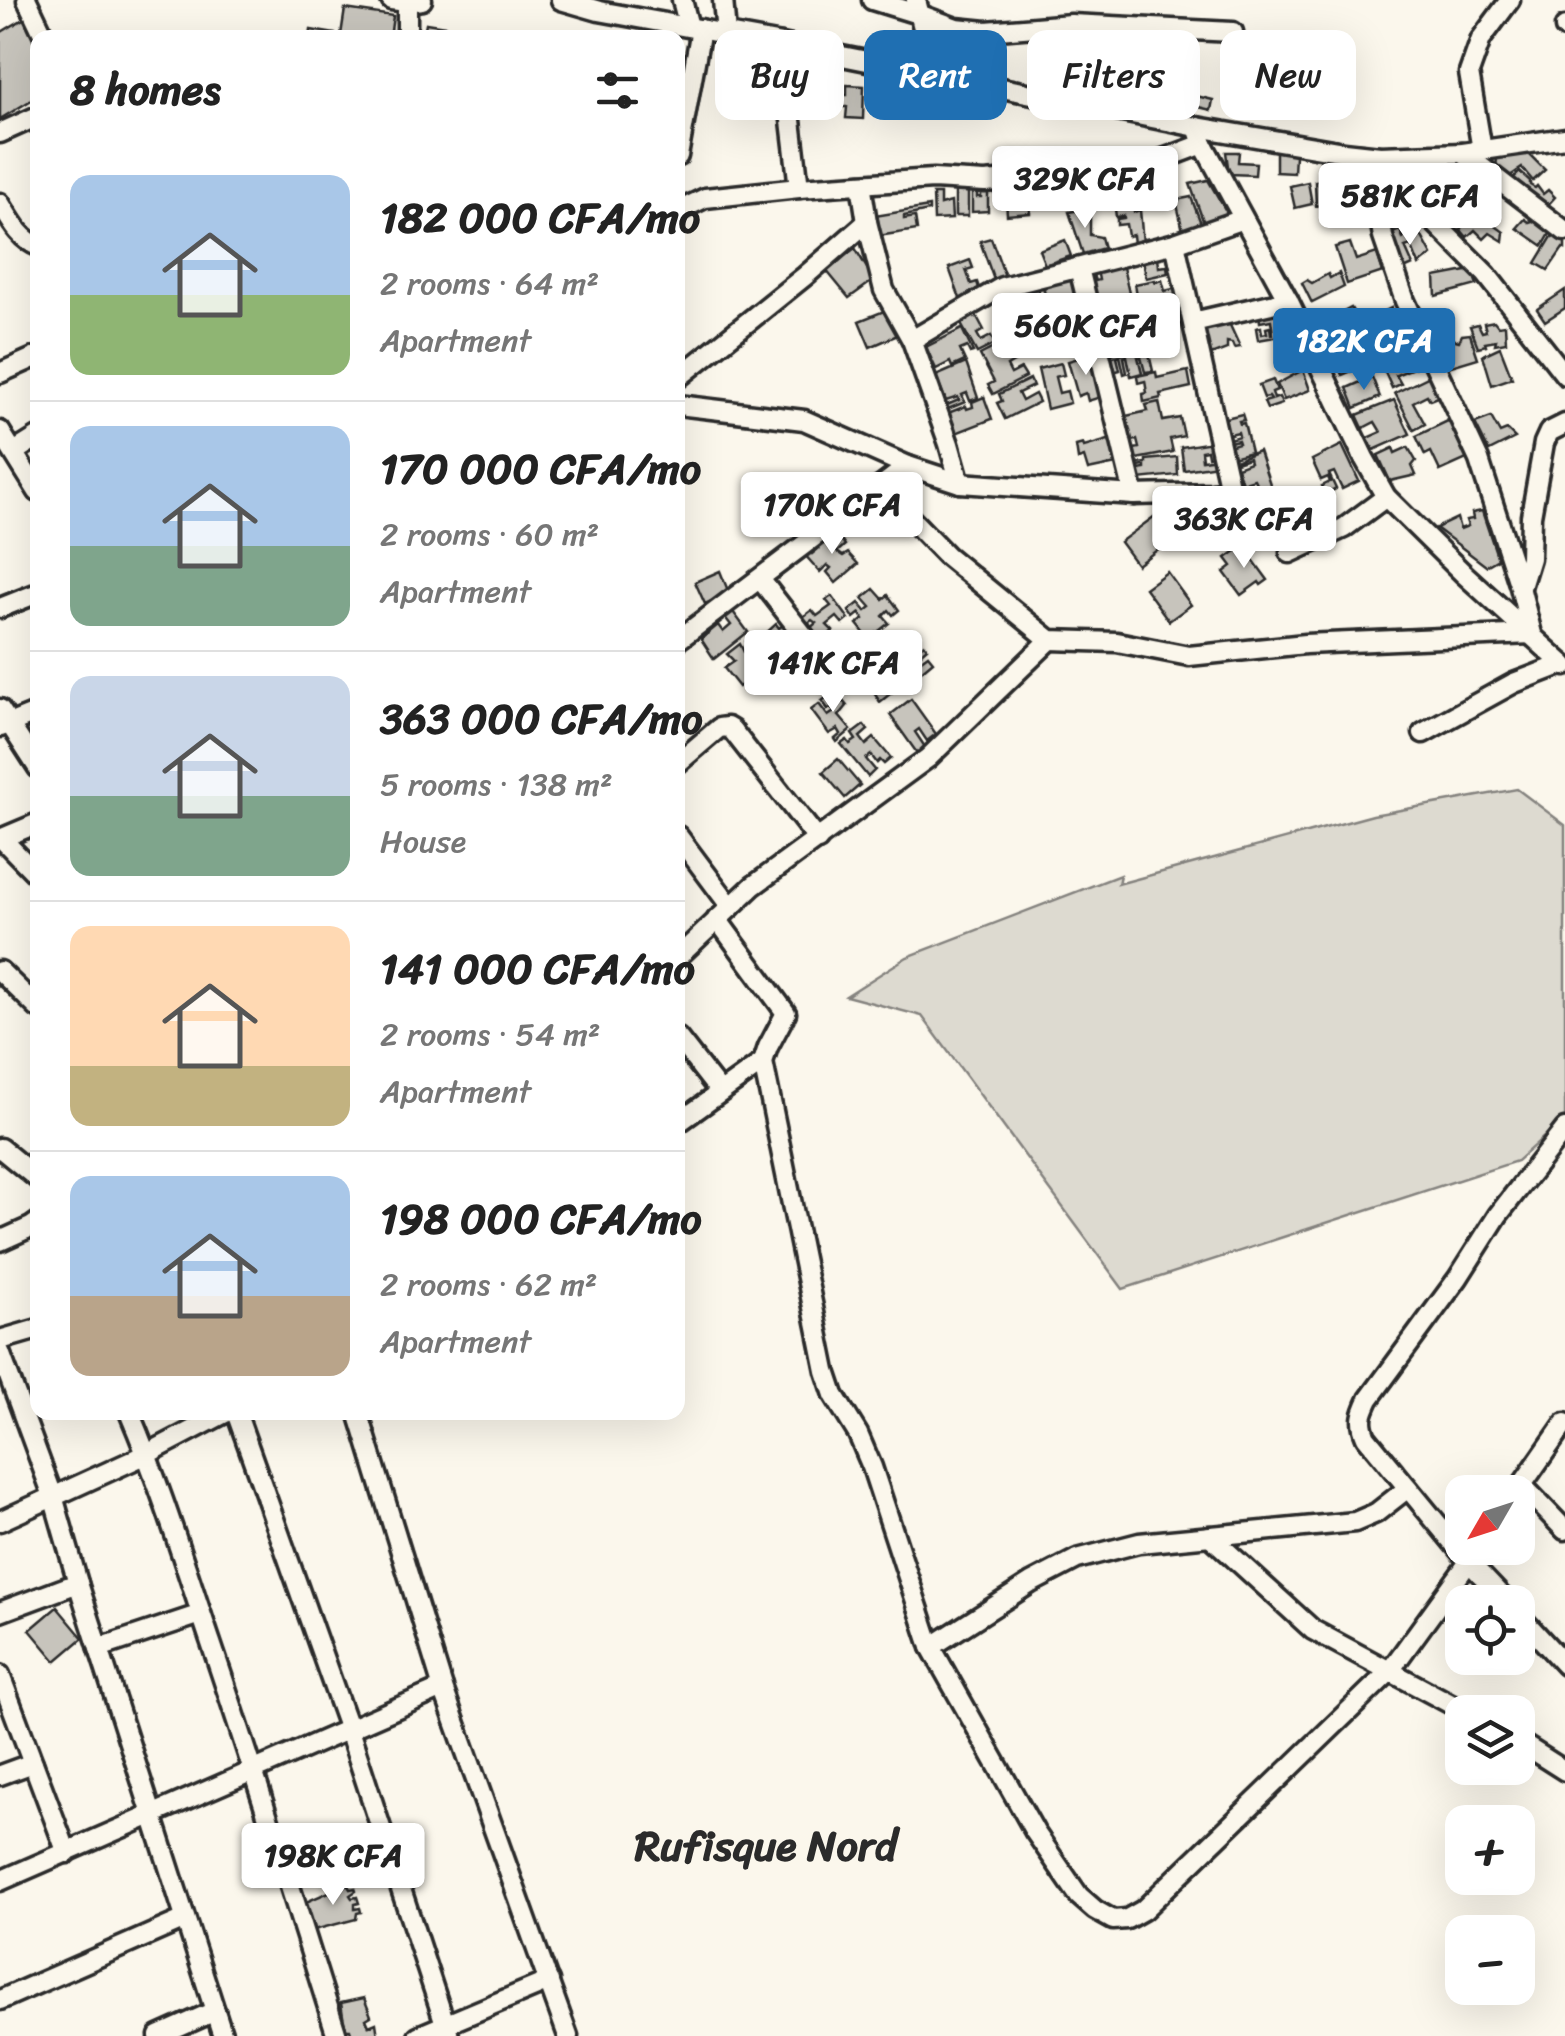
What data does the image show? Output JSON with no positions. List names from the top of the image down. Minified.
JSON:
{"districts":["Rufisque Nord"],"north":"bottom left","page":{"chip":["Buy","Rent","Filters","New"],"heading":"8 homes","price":["329K CFA","581K CFA","560K CFA","182K CFA","170K CFA","363K CFA","141K CFA","198K CFA"],"list":[{"name":"182 000 CFA/mo","note":"2 rooms · 64 m² · Apartment"},{"name":"170 000 CFA/mo","note":"2 rooms · 60 m² · Apartment"},{"name":"363 000 CFA/mo","note":"5 rooms · 138 m² · House"},{"name":"141 000 CFA/mo","note":"2 rooms · 54 m² · Apartment"},{"name":"198 000 CFA/mo","note":"2 rooms · 62 m² · Apartment"}],"map_buttons":["+","−"]}}
